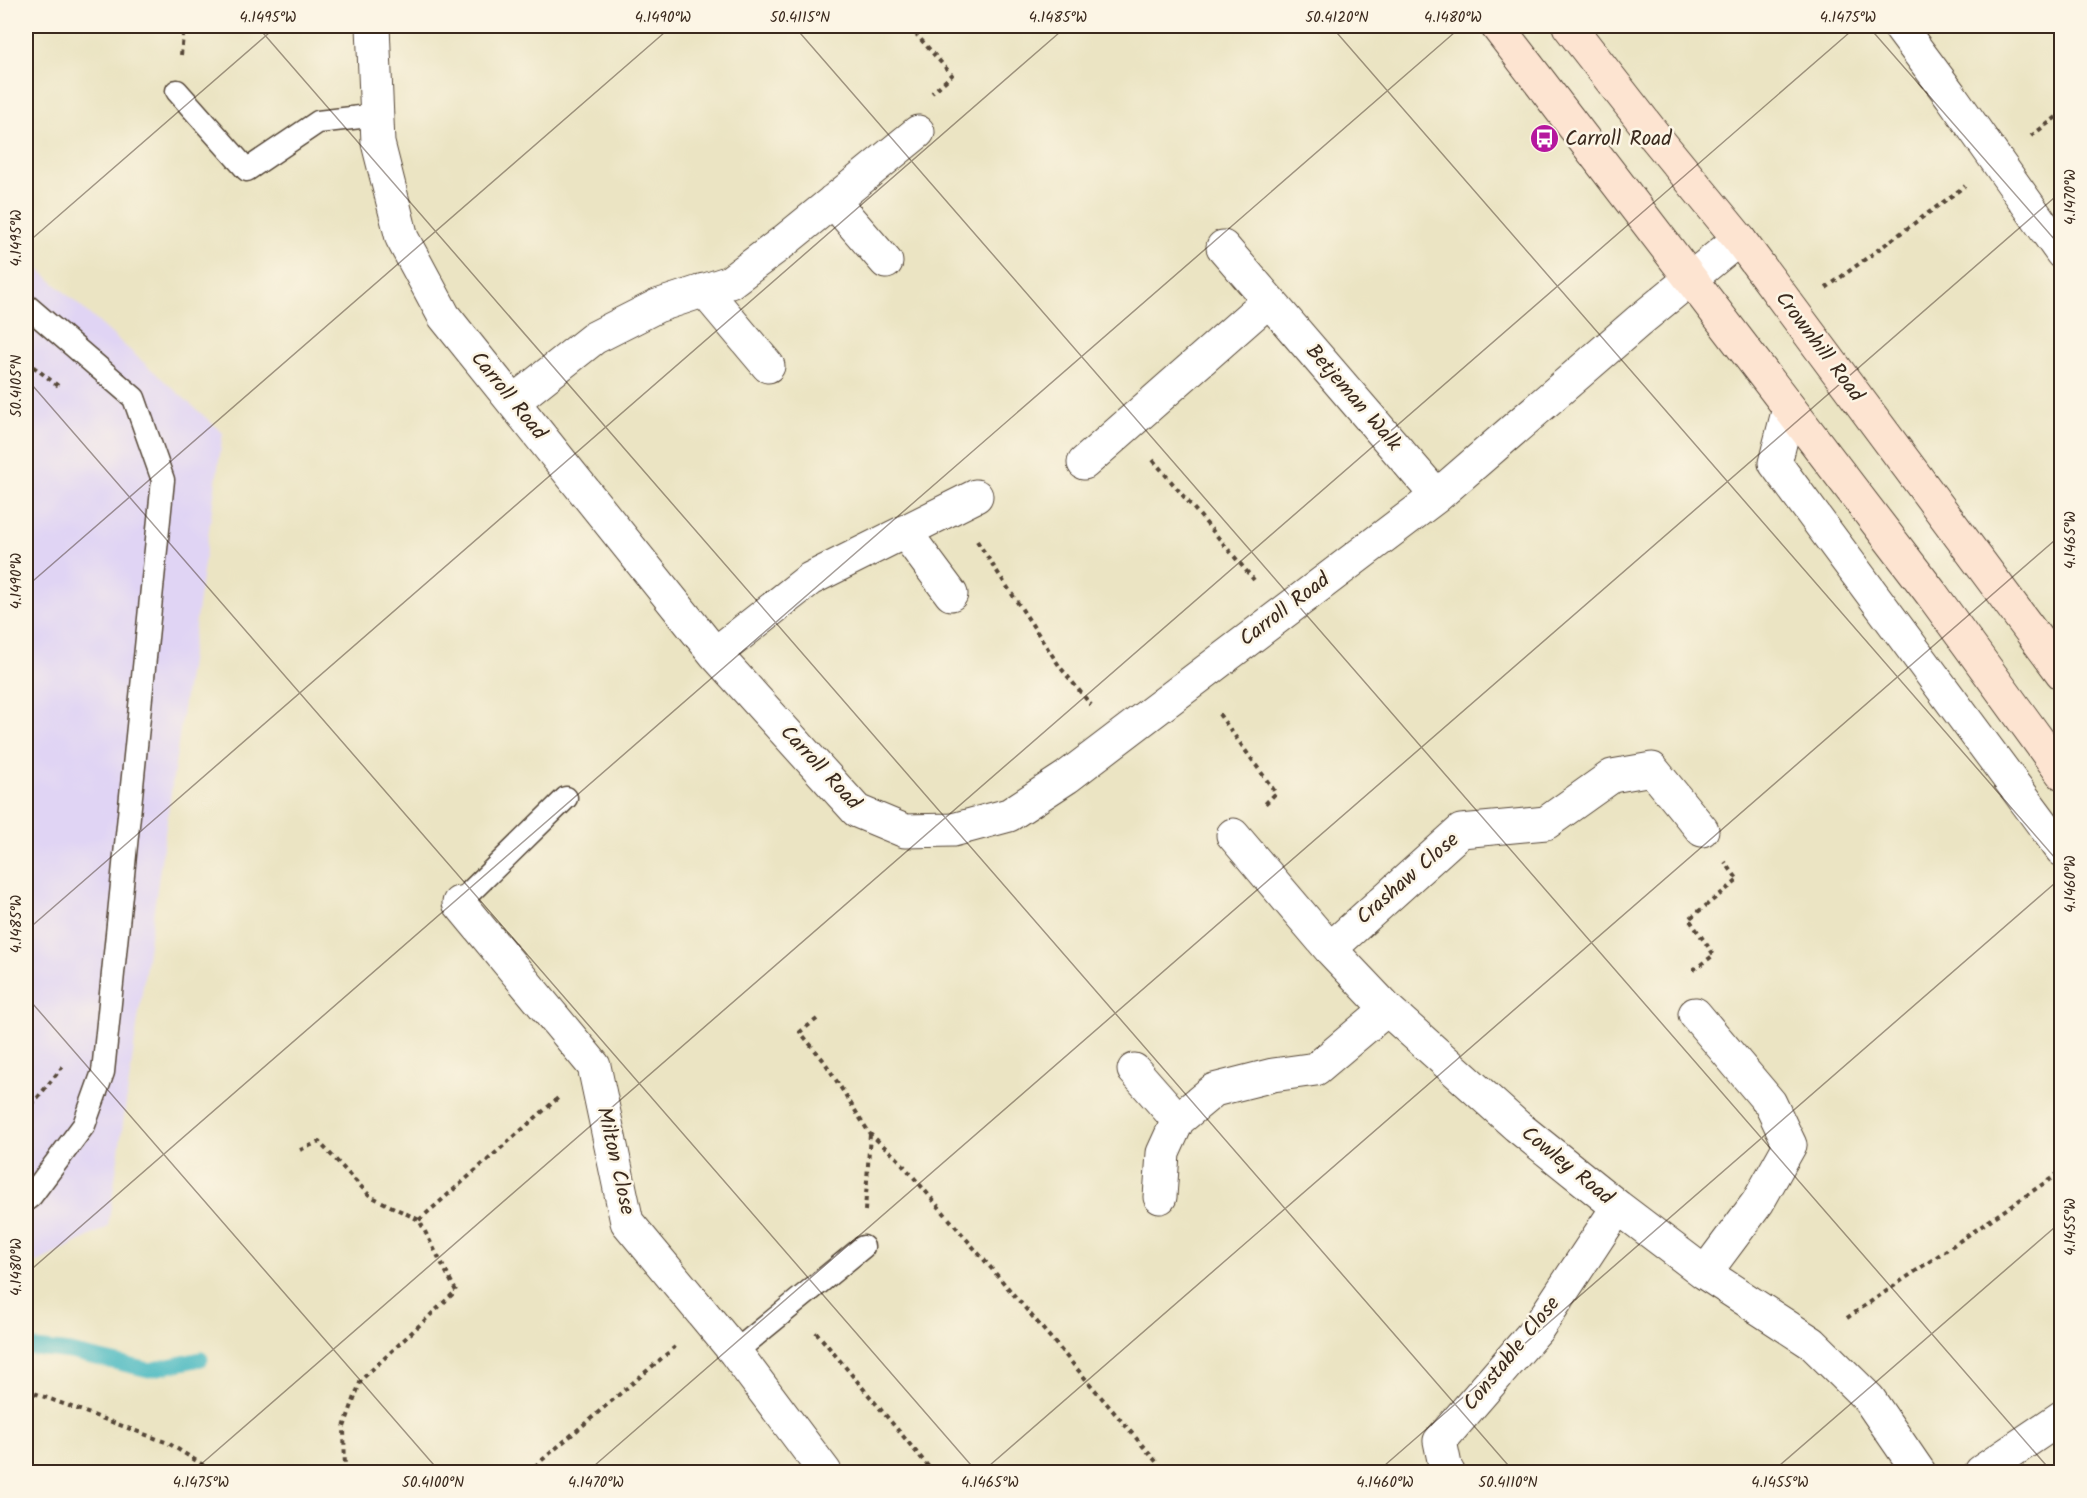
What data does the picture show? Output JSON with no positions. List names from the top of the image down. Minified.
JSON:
{"streets":{"main road":["Crownhill Road"],"street":["Carroll Road","Betjeman Walk","Crashaw Close","Milton Close","Cowley Road","Constable Close"]},"crossings":[["Crownhill Road","Carroll Road"],["Carroll Road","Betjeman Walk"],["Crashaw Close","Cowley Road"],["Cowley Road","Constable Close"]],"places":{"bus stop":["Carroll Road"]},"coordinates":["4.1495°W","4.1490°W","50.4115°N","4.1485°W","50.4120°N","4.1480°W","4.1475°W","4.1470°W","50.4105°N","4.1465°W","4.1460°W","4.1455°W","50.4100°N","50.4110°N"]}
